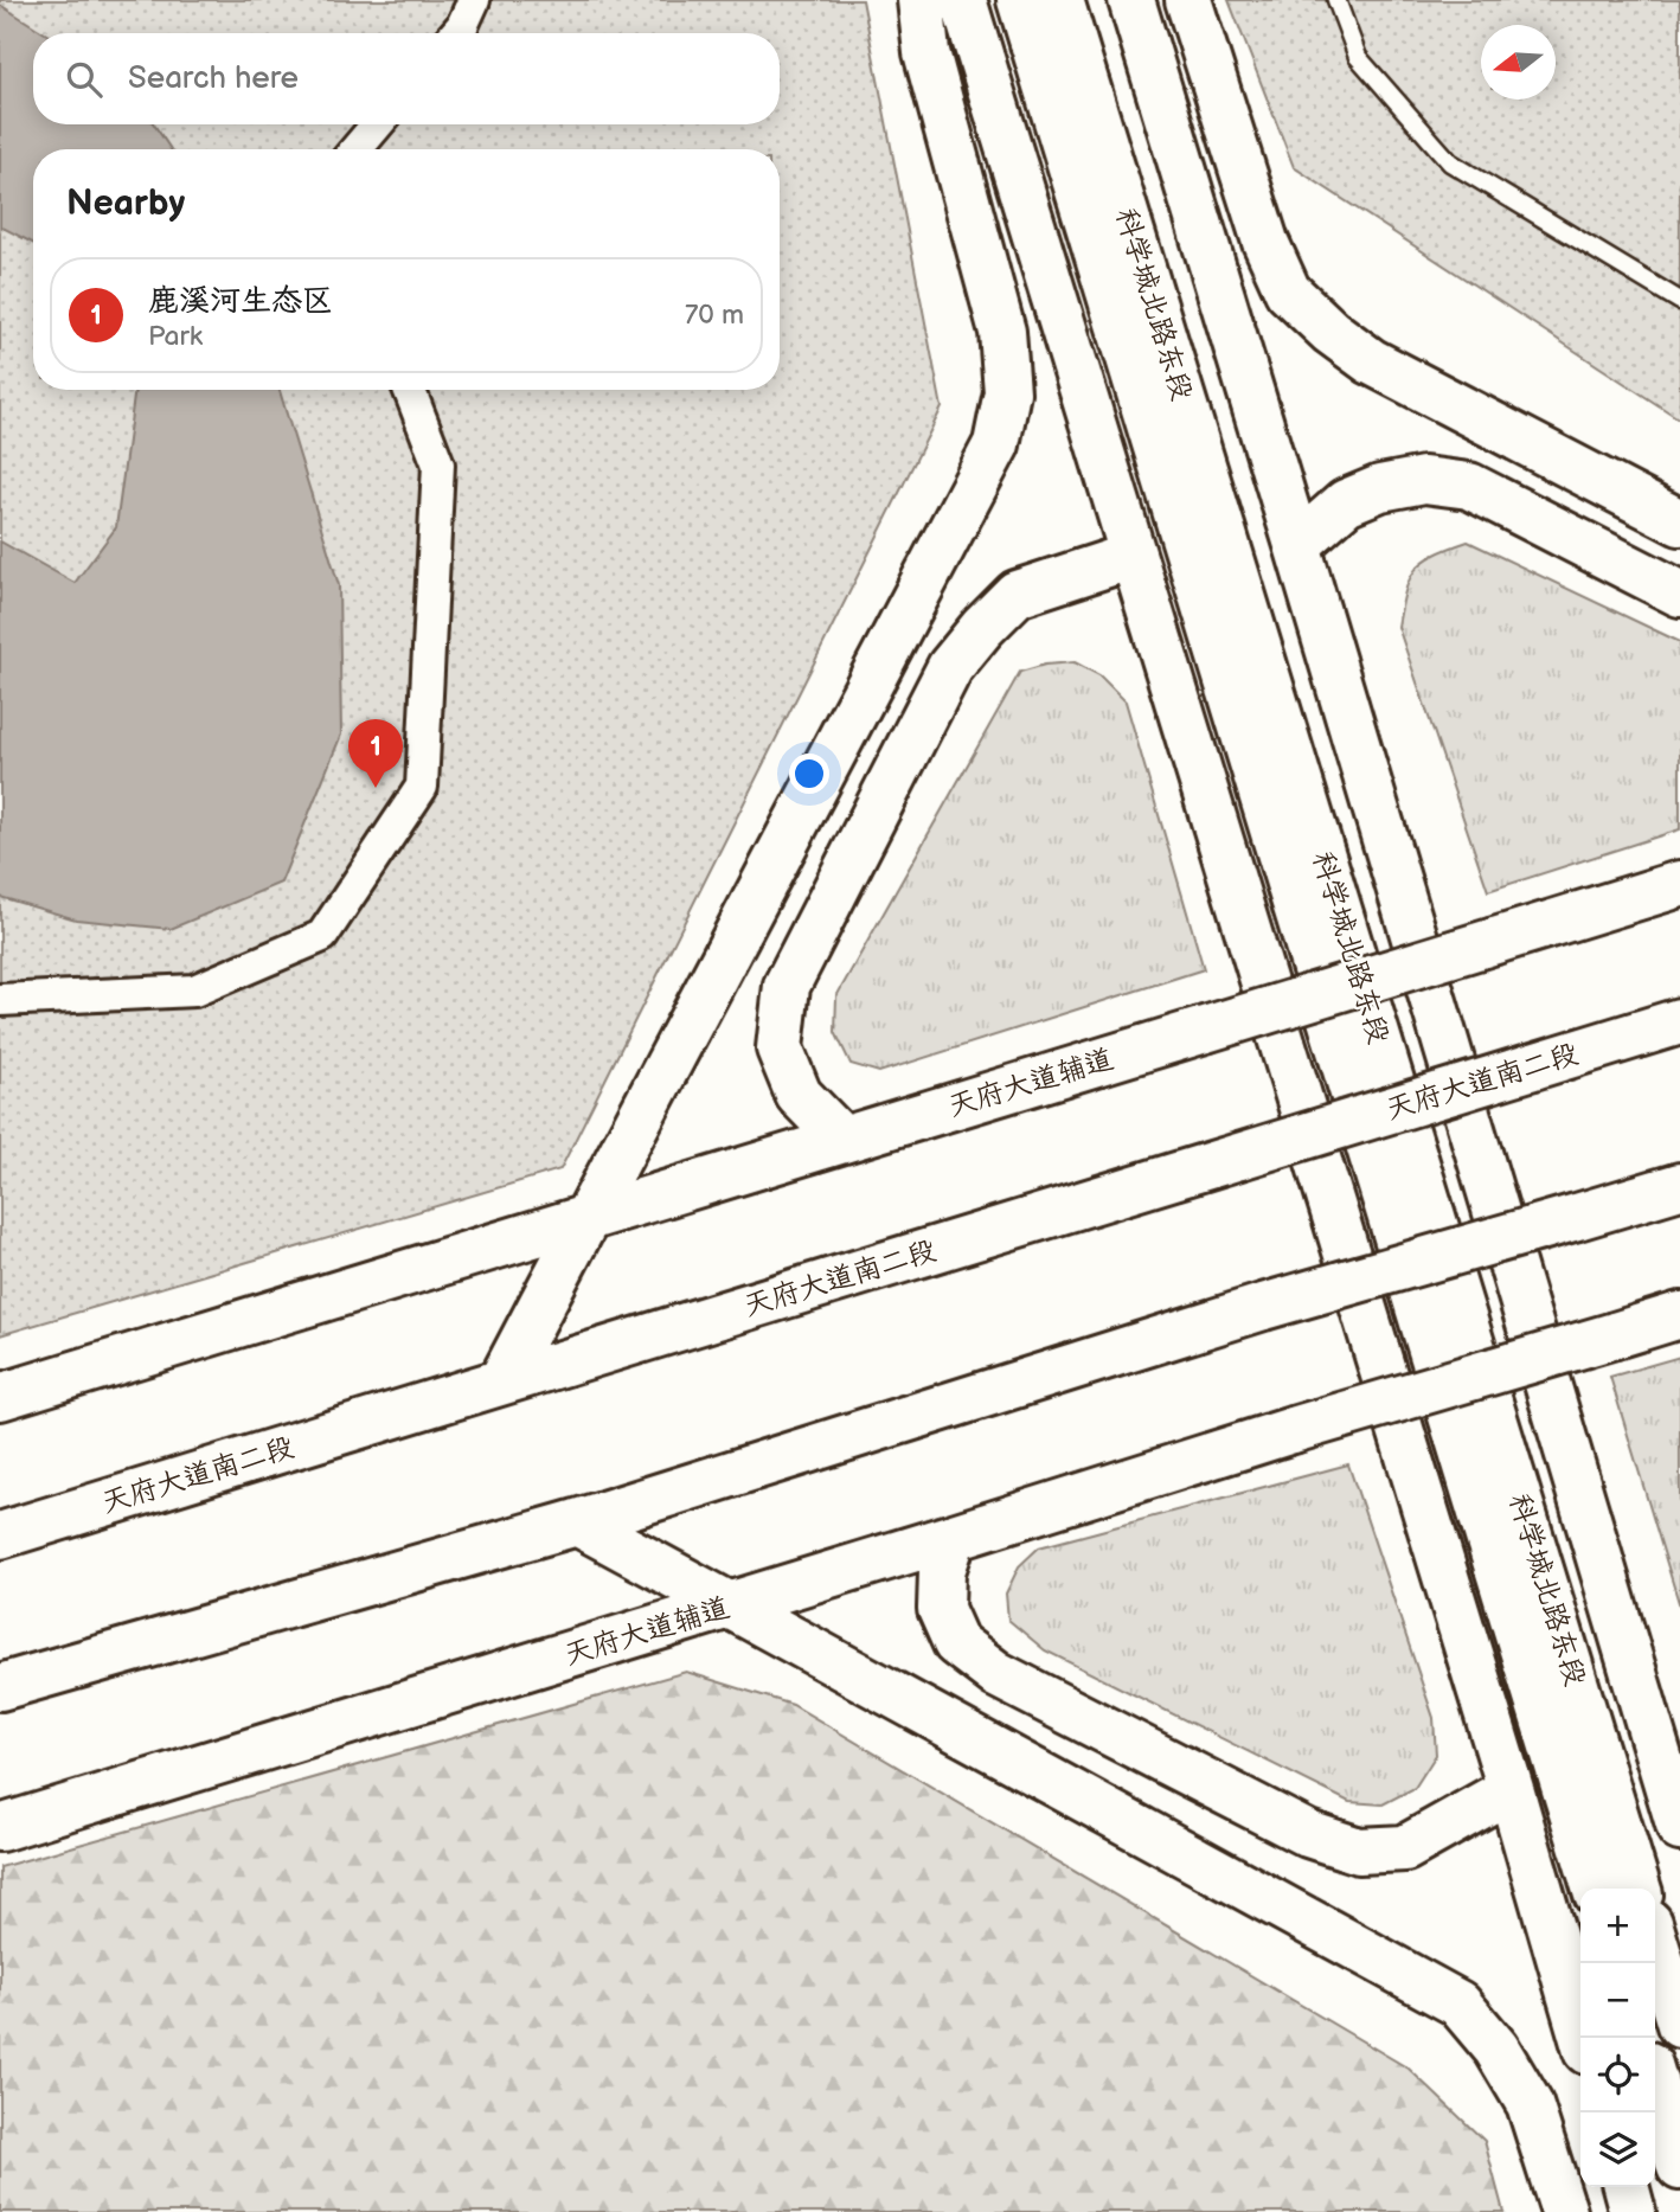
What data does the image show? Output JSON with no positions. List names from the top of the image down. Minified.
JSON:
{"streets":{"main road":["科学城北路东段","天府大道南二段","天府大道辅道"]},"north":"left","page":{"search":"Search here","heading":"Nearby","list":[{"mark":"1","name":"鹿溪河生态区","note":"Park","value":"70 m"}],"pins":"1","map_buttons":["+","−"]}}
